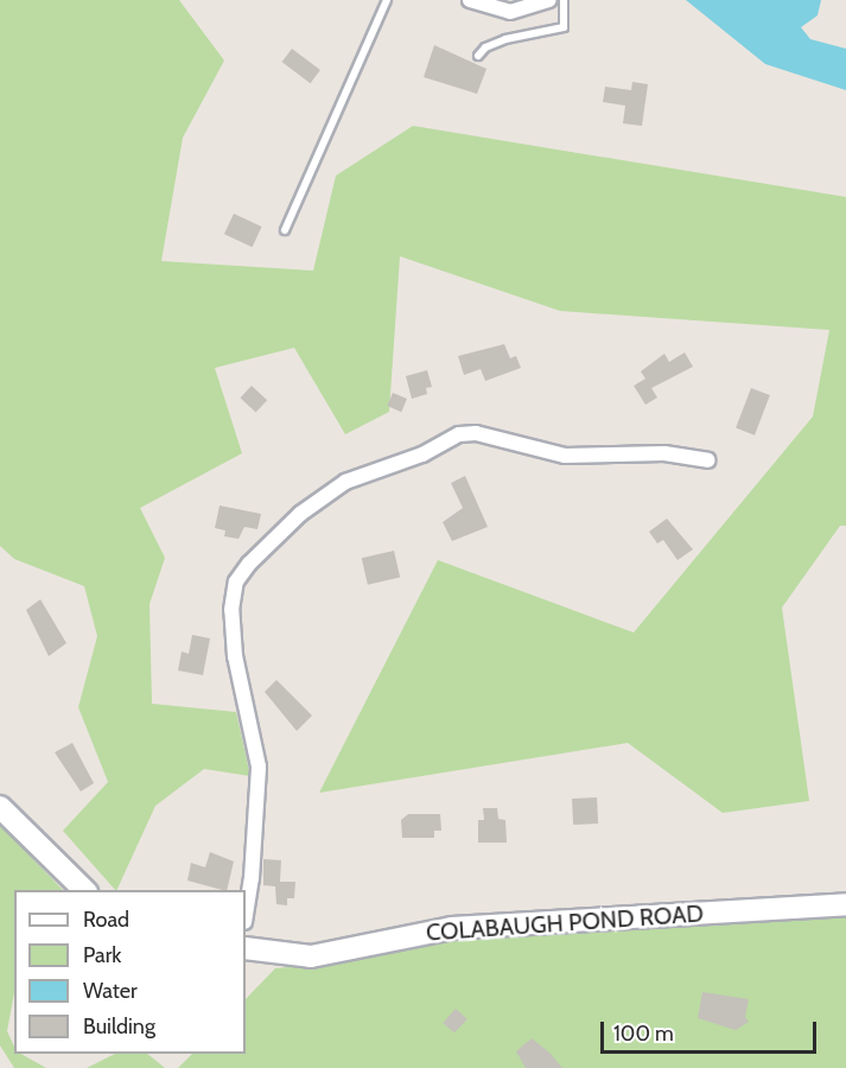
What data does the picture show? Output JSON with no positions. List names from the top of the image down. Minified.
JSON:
{"streets":{"street":["COLABAUGH POND ROAD"]},"legend":["Road","Park","Water","Building"],"scale_bar":"100 m"}
